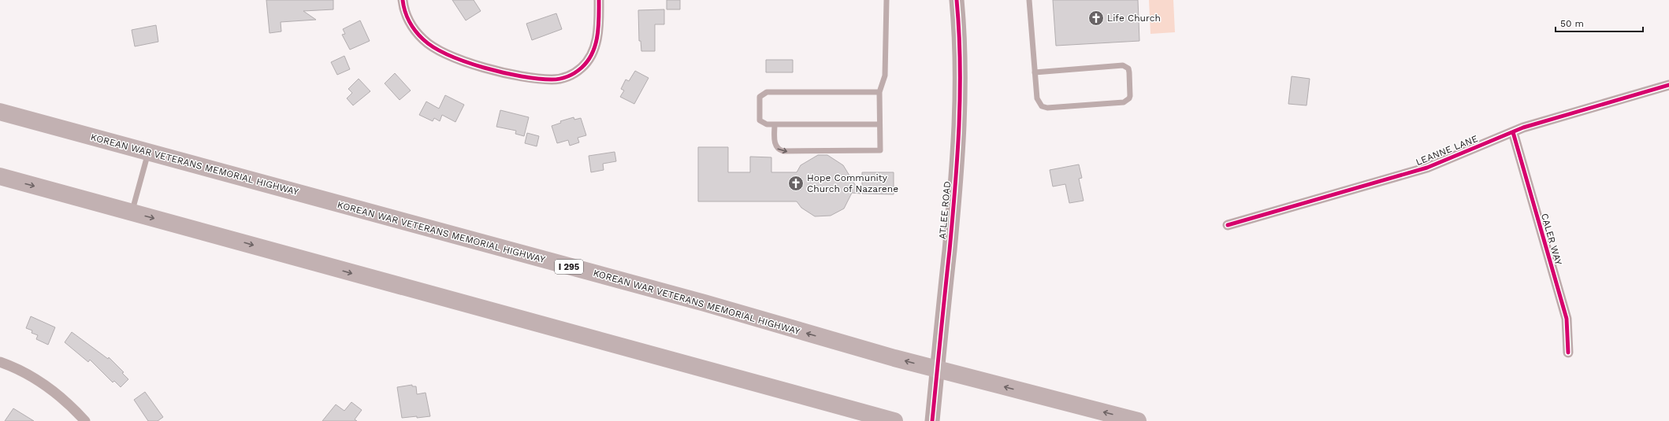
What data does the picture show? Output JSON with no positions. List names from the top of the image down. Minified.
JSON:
{"streets":{"highway":["KOREAN WAR VETERANS MEMORIAL HIGHWAY","I 295"],"main road":["ATLEE ROAD"],"street":["LEANNE LANE","CALER WAY"]},"crossings":[["LEANNE LANE","CALER WAY"]],"places":{"church":["Life Church","Hope Community Church of Nazarene"]},"scale_bar":"50 m"}
